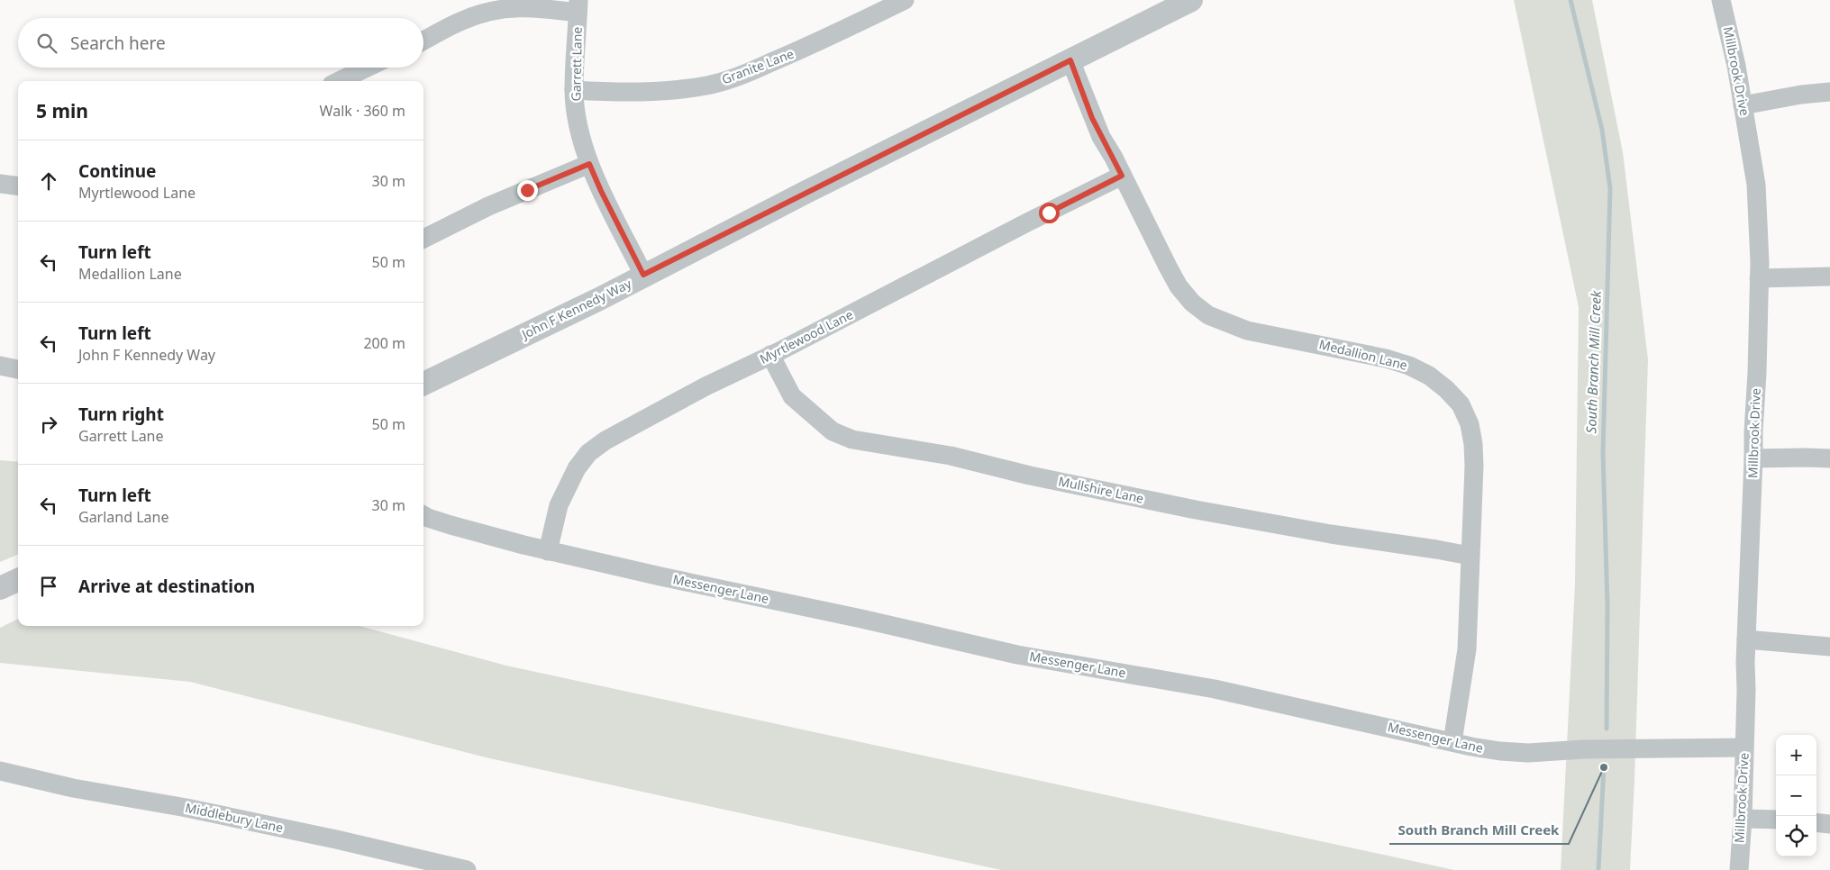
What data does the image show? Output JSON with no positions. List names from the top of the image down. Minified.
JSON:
{"streets":{"street":["Garrett Lane","Granite Lane","Millbrook Drive","John F Kennedy Way","Myrtlewood Lane","Medallion Lane","Mullshire Lane","Messenger Lane","Middlebury Lane"]},"crossings":[["Garrett Lane","Granite Lane"],["Garrett Lane","John F Kennedy Way"],["Millbrook Drive","Messenger Lane"],["John F Kennedy Way","Medallion Lane"],["Myrtlewood Lane","Medallion Lane"],["Myrtlewood Lane","Mullshire Lane"],["Myrtlewood Lane","Messenger Lane"],["Medallion Lane","Mullshire Lane"],["Medallion Lane","Messenger Lane"]],"water":["South Branch Mill Creek"],"places":["South Branch Mill Creek"],"page":{"search":"Search here","heading":["5 min","Walk · 360 m"],"list":[["Continue","Myrtlewood Lane","30 m"],["Turn left","Medallion Lane","50 m"],["Turn left","John F Kennedy Way","200 m"],["Turn right","Garrett Lane","50 m"],["Turn left","Garland Lane","30 m"],"Arrive at destination"],"map_buttons":["+","−"]}}
